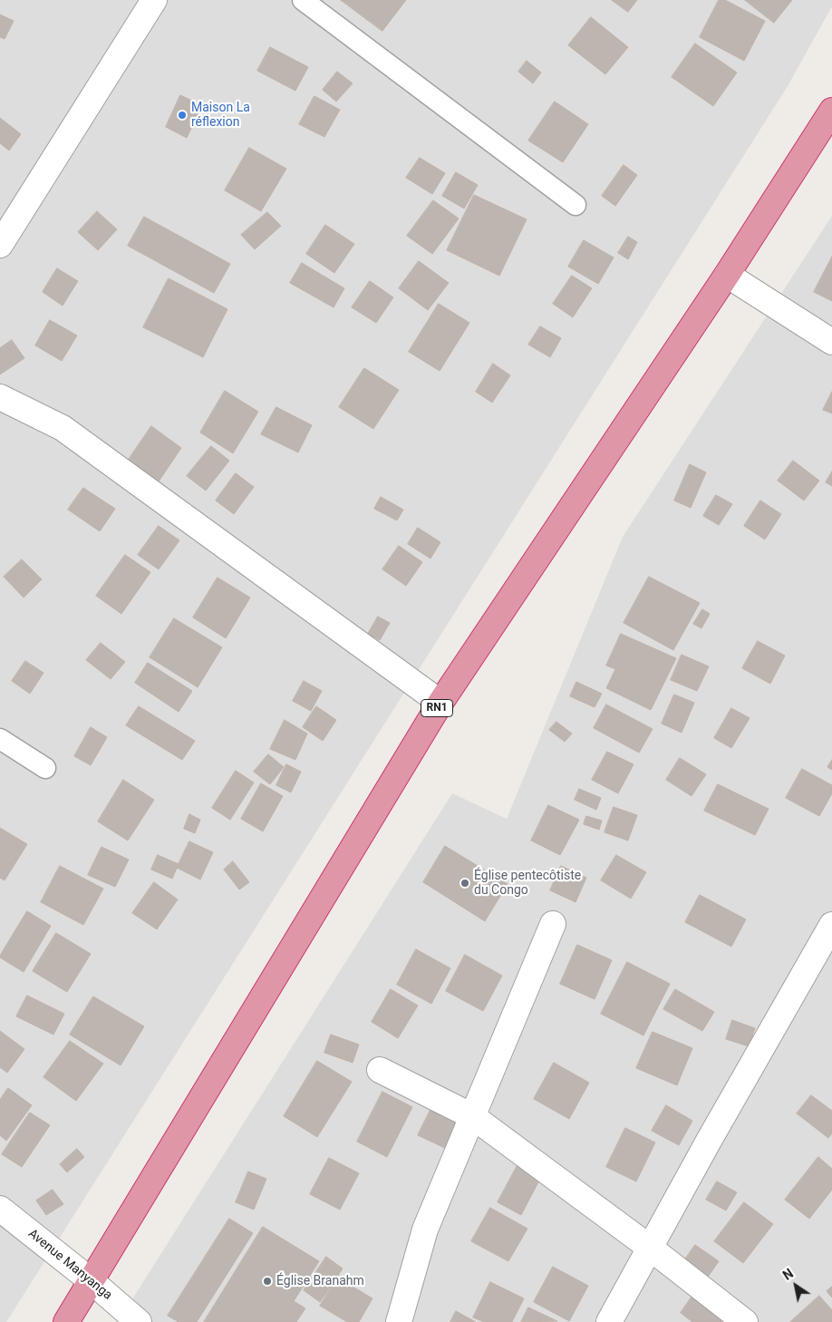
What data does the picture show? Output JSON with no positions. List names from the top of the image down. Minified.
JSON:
{"streets":{"highway":["RN1"],"street":["Avenue Manyanga"]},"crossings":[["RN1","Avenue Manyanga"]],"places":["Maison La réflexion","Église pentecôtiste du Congo","Église Branahm"],"north":"top left"}
